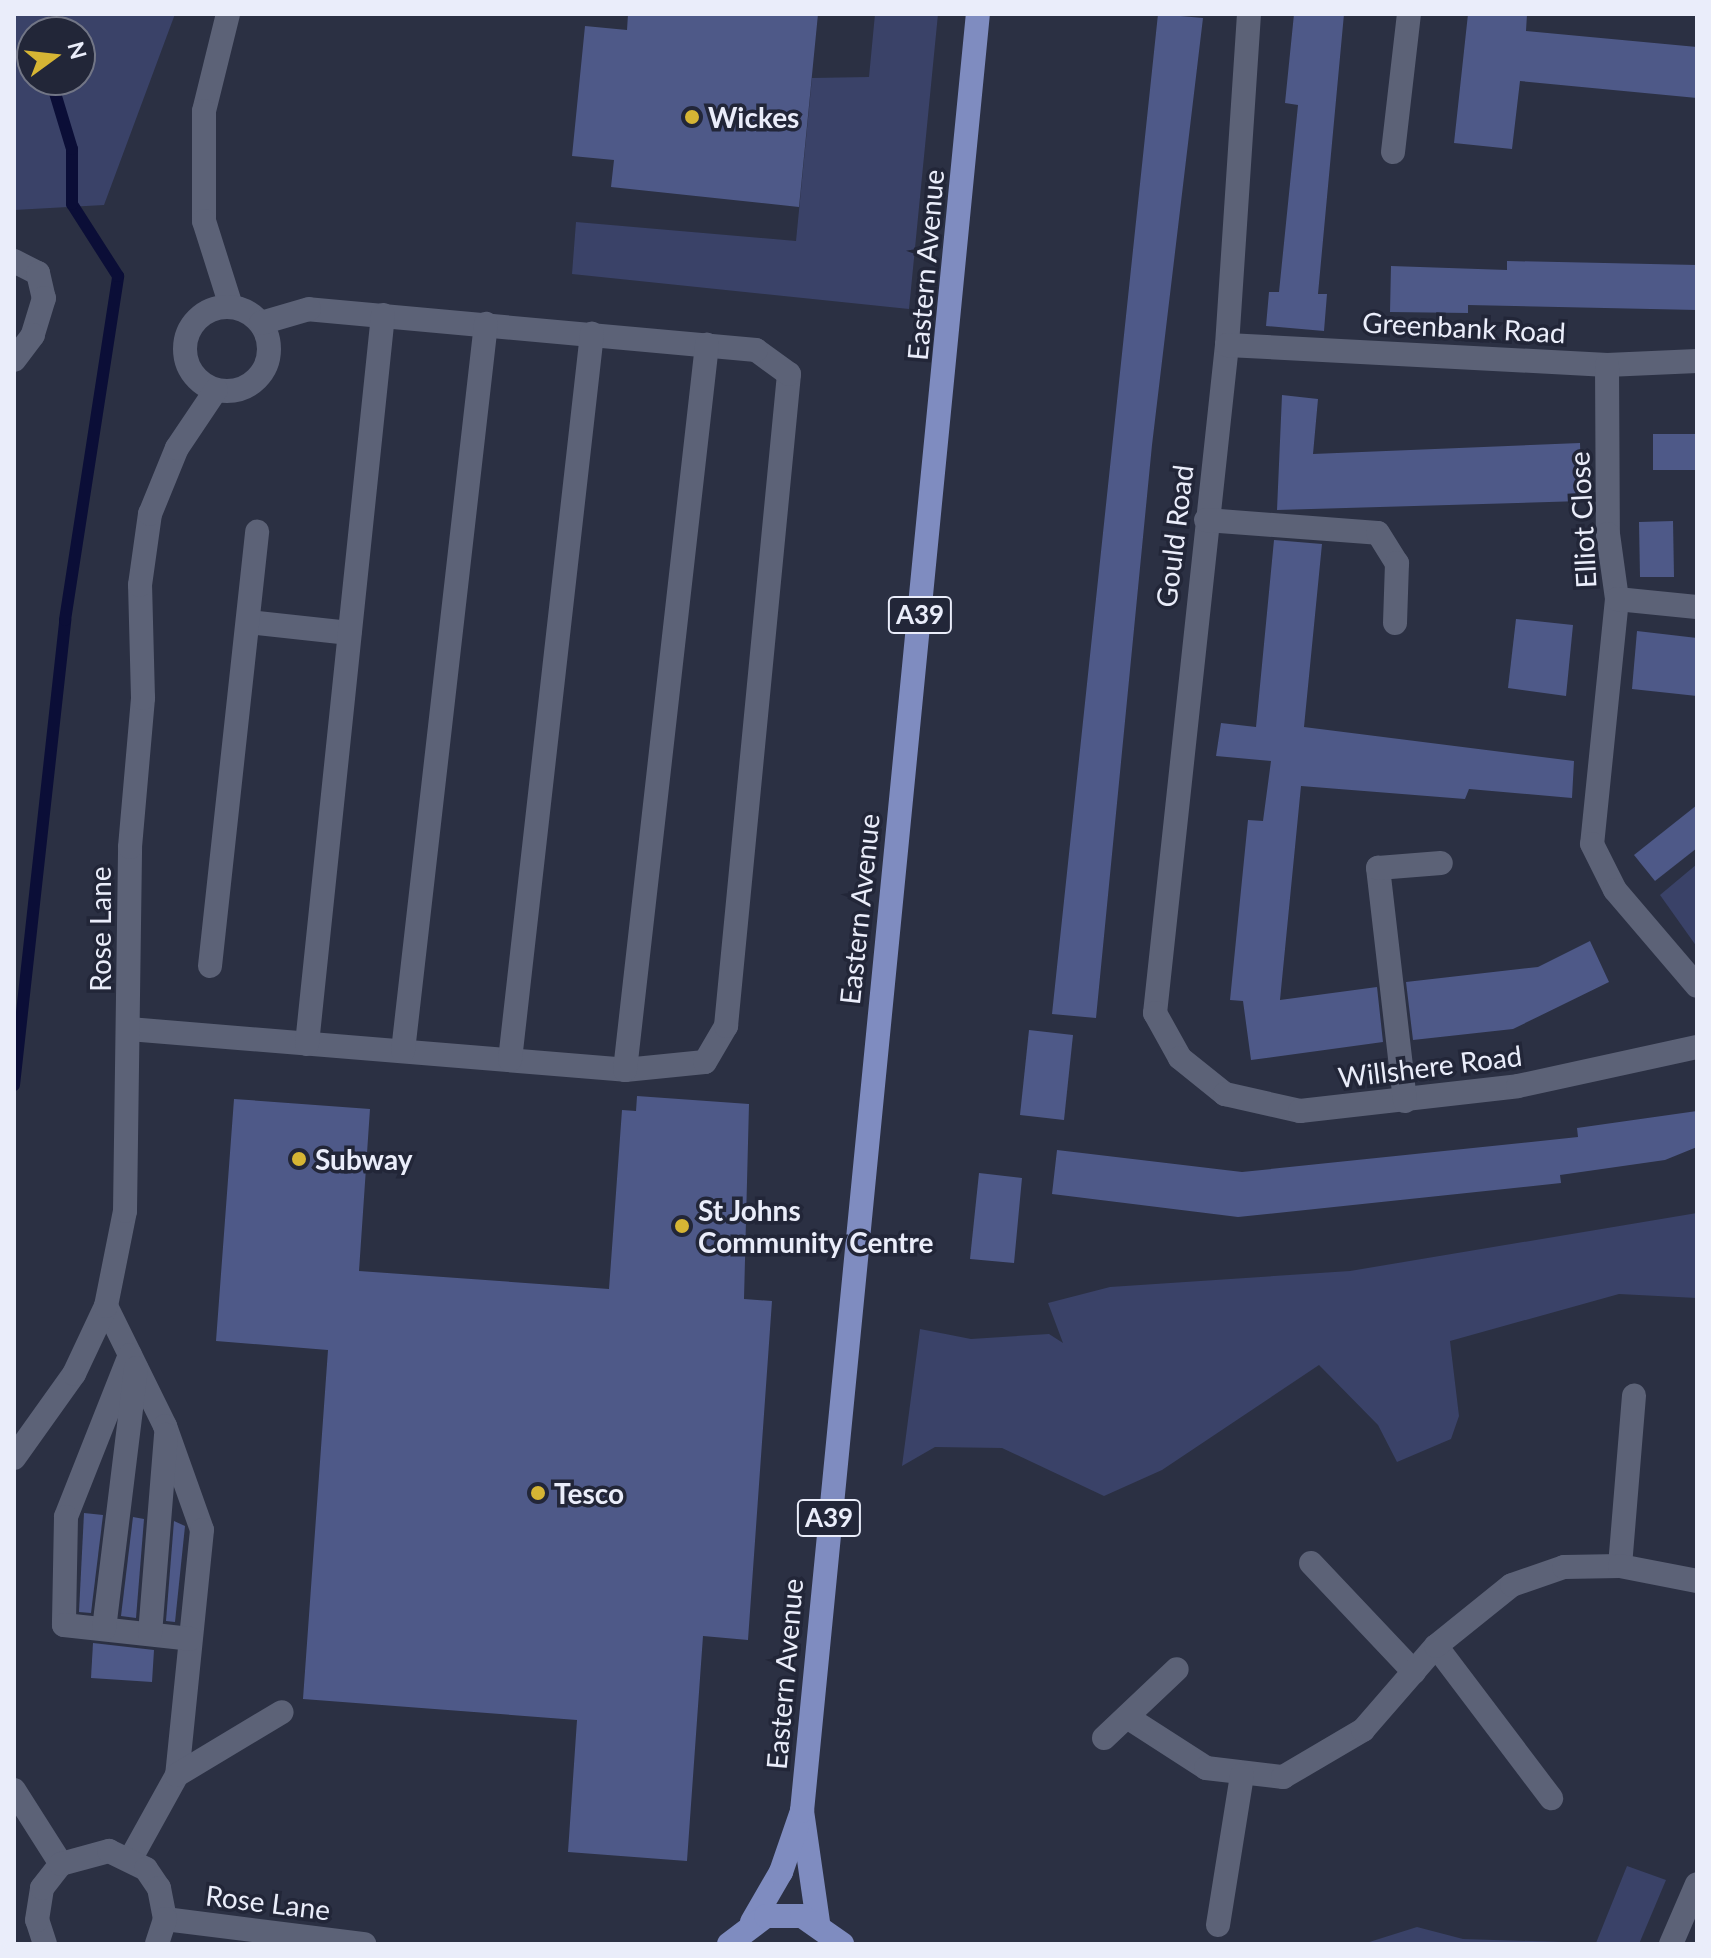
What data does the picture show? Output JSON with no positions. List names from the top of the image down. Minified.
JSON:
{"streets":{"main road":["Eastern Avenue","A39"],"street":["Greenbank Road","Elliot Close","Gould Road","Rose Lane","Willshere Road"]},"crossings":[["Greenbank Road","Elliot Close"],["Greenbank Road","Gould Road"],["Gould Road","Willshere Road"]],"places":["Wickes","Subway","St Johns Community Centre","Tesco"],"north":"right"}
